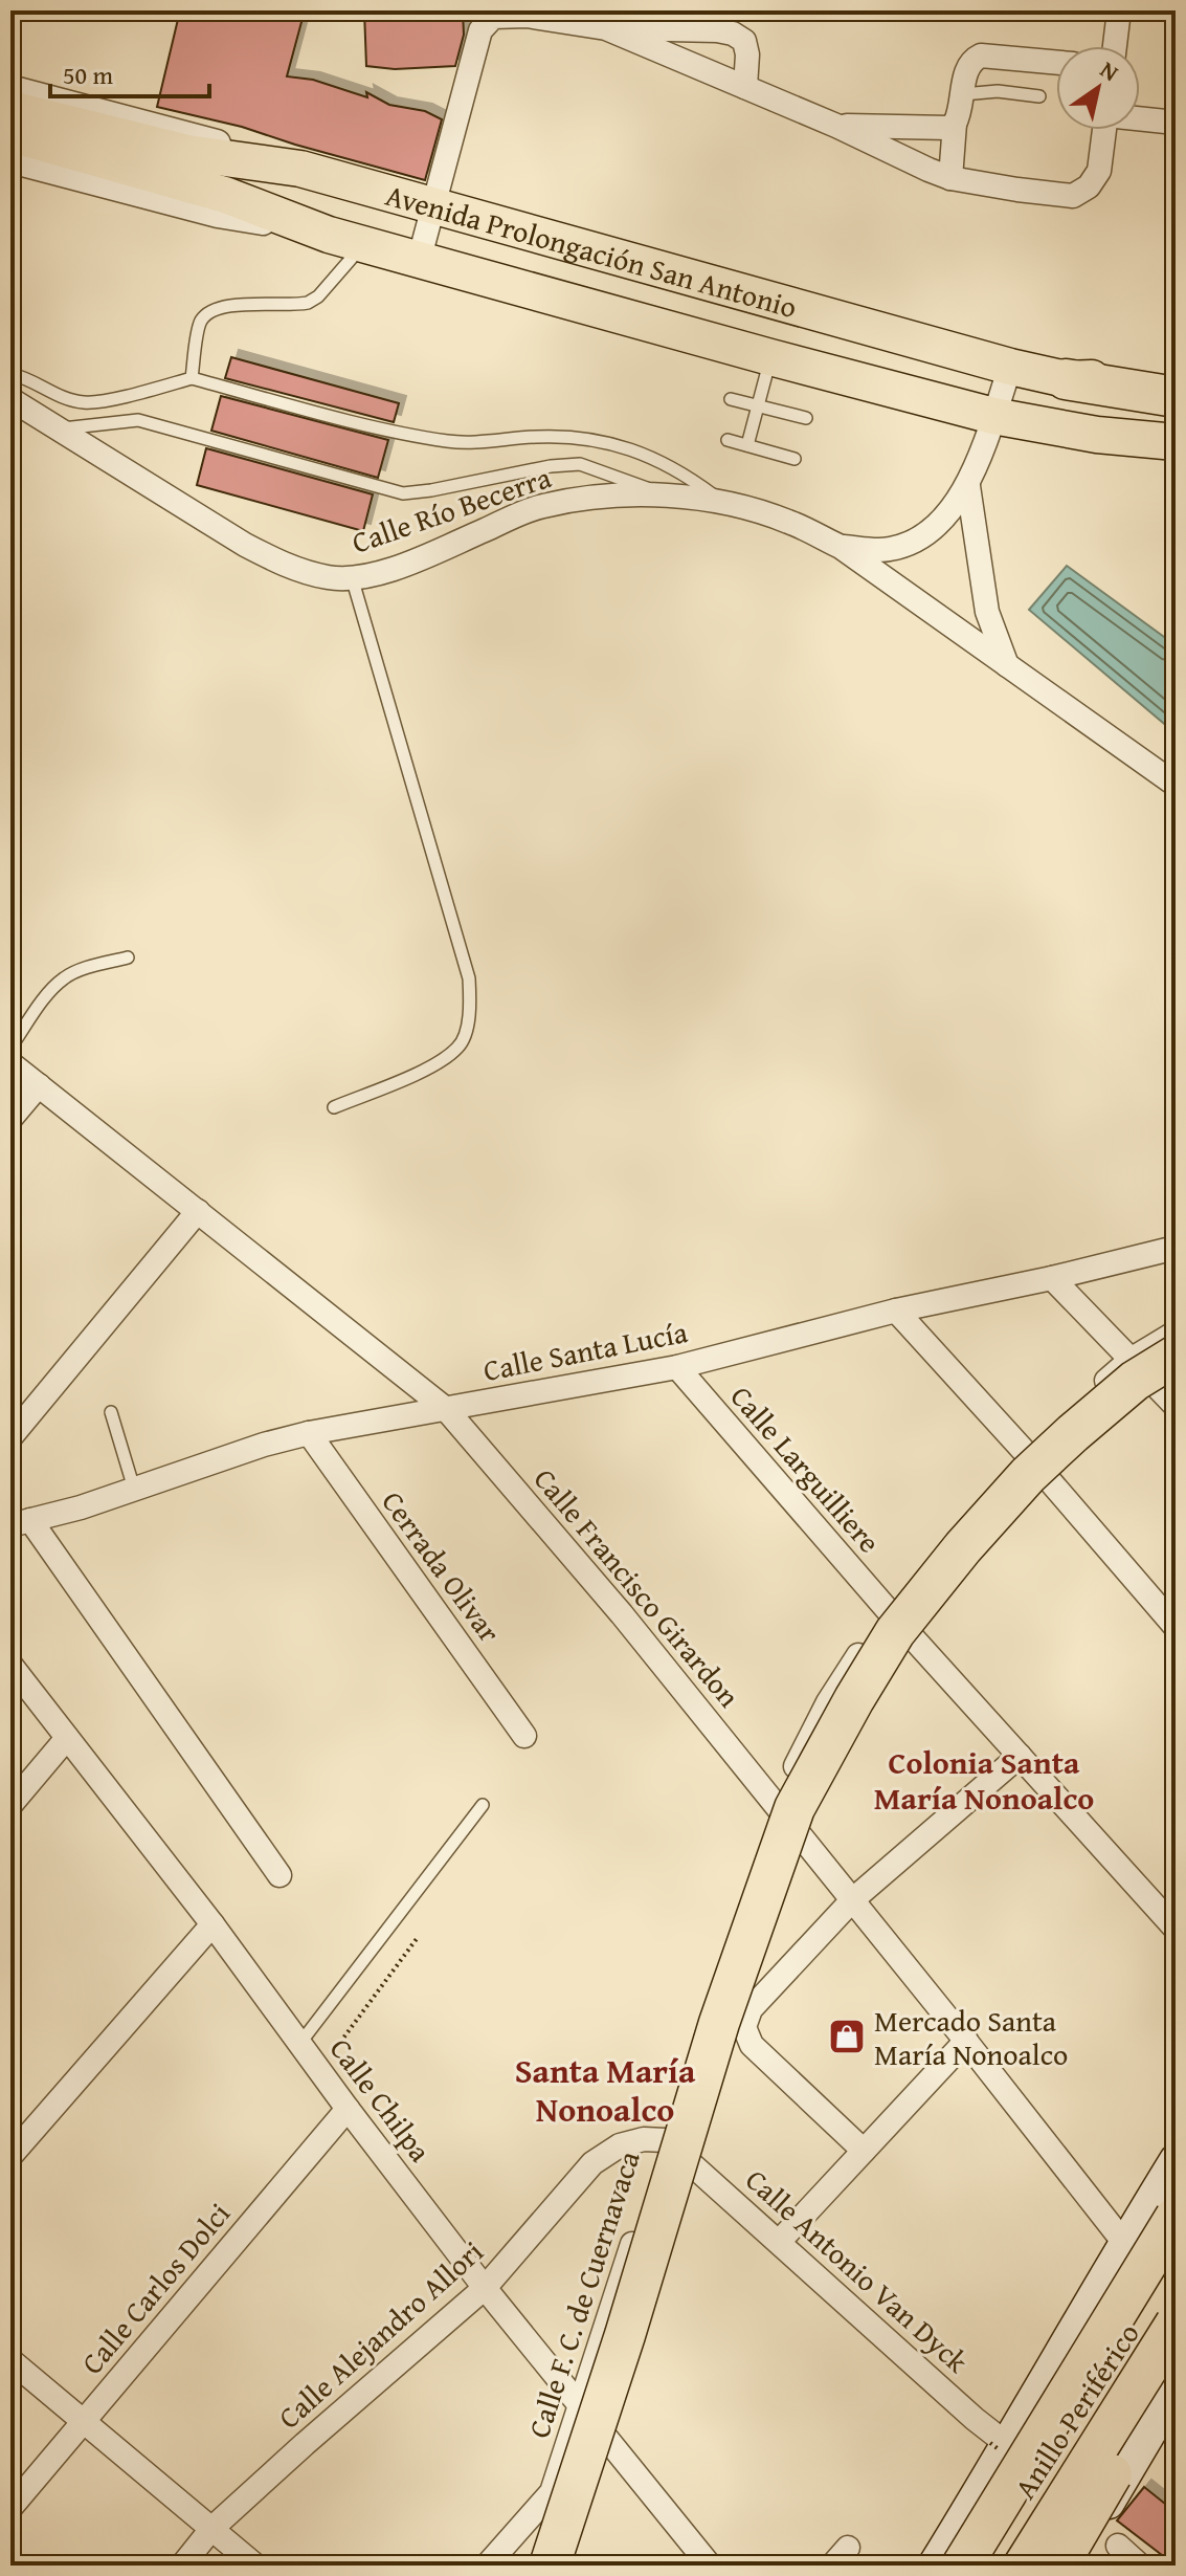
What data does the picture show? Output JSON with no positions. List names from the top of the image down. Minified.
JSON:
{"streets":{"highway":["Anillo Periférico"],"main road":["Avenida Prolongación San Antonio"],"street":["Calle Río Becerra","Calle Santa Lucía","Calle Larguilliere","Cerrada Olivar","Calle Francisco Girardon","Calle Chilpa","Calle Antonio Van Dyck","Calle Carlos Dolci","Calle F. C. de Cuernavaca","Calle Alejandro Allori"]},"crossings":[["Calle Santa Lucía","Calle Larguilliere"],["Calle Santa Lucía","Cerrada Olivar"],["Calle Santa Lucía","Calle Francisco Girardon"],["Calle Larguilliere","Calle F. C. de Cuernavaca"],["Calle Francisco Girardon","Calle F. C. de Cuernavaca"],["Calle Chilpa","Calle Carlos Dolci"],["Calle Chilpa","Calle F. C. de Cuernavaca"],["Calle Chilpa","Calle Alejandro Allori"],["Calle Antonio Van Dyck","Calle F. C. de Cuernavaca"],["Calle Antonio Van Dyck","Calle Alejandro Allori"],["Calle F. C. de Cuernavaca","Calle Alejandro Allori"]],"districts":["Colonia Santa María Nonoalco","Santa María Nonoalco"],"places":{"shop":["Mercado Santa María Nonoalco"]},"scale_bar":"50 m","north":"top right"}
